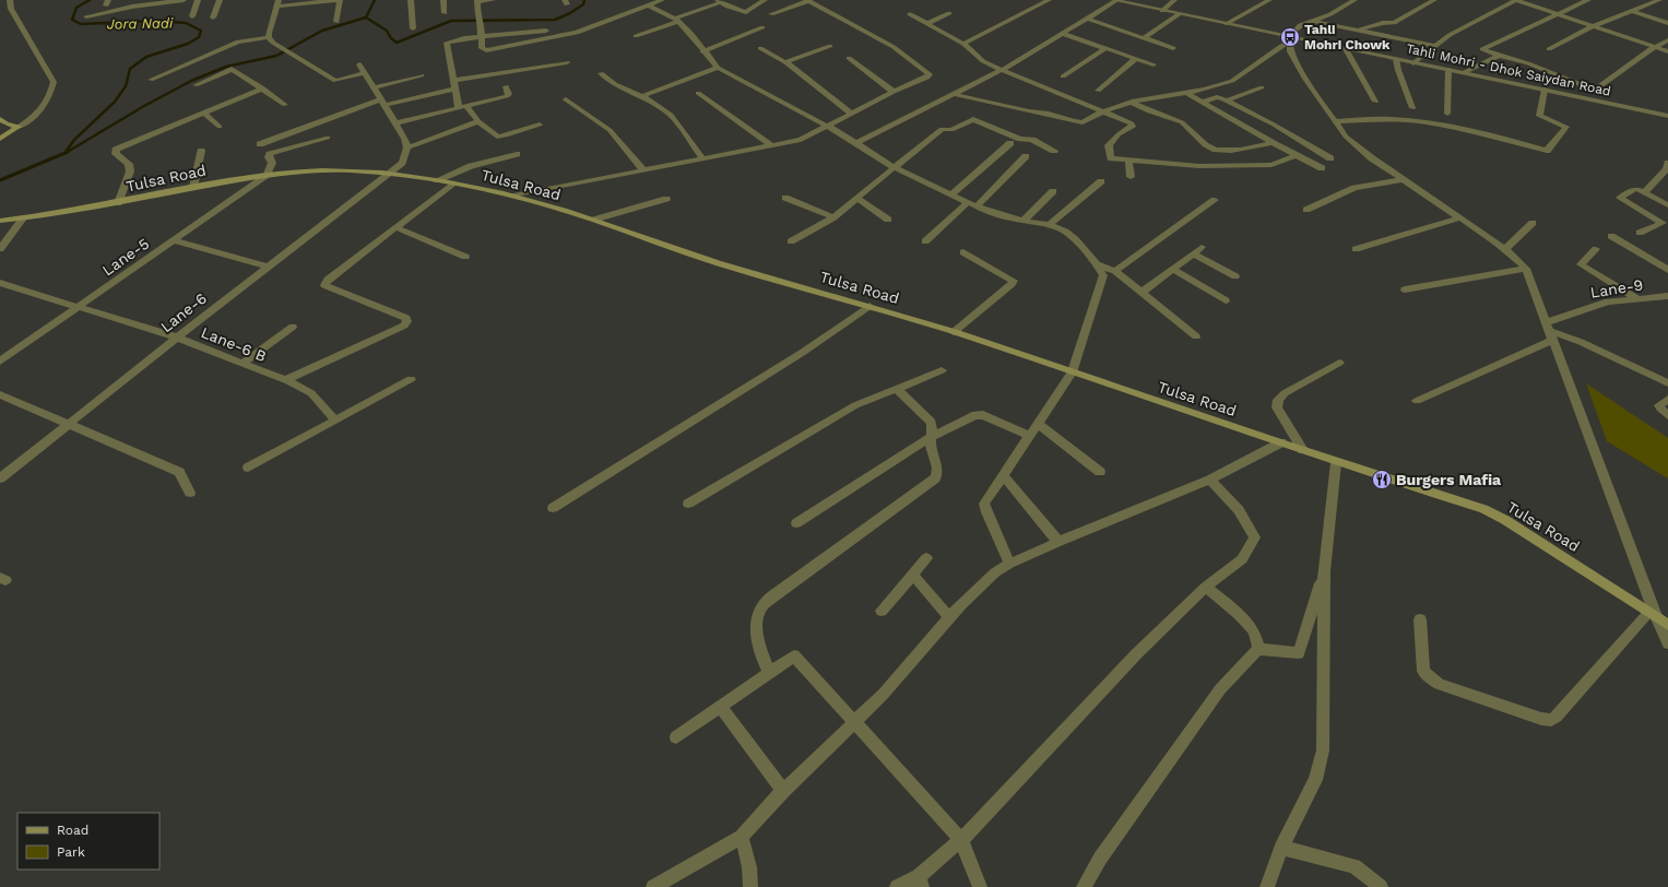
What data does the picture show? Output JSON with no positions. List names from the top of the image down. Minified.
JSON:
{"streets":{"main road":["Tulsa Road"],"street":["Tahli Mohri - Dhok Saiydan Road","Lane-5","Lane-9","Lane-6","Lane-6 B"]},"crossings":[["Tulsa Road","Lane-5"],["Tulsa Road","Lane-6"],["Lane-5","Lane-6 B"],["Lane-6","Lane-6 B"]],"water":["Jora Nadi"],"places":{"bus stop":["Tahli Mohri Chowk"],"restaurant":["Burgers Mafia"]},"legend":["Road","Park"]}
